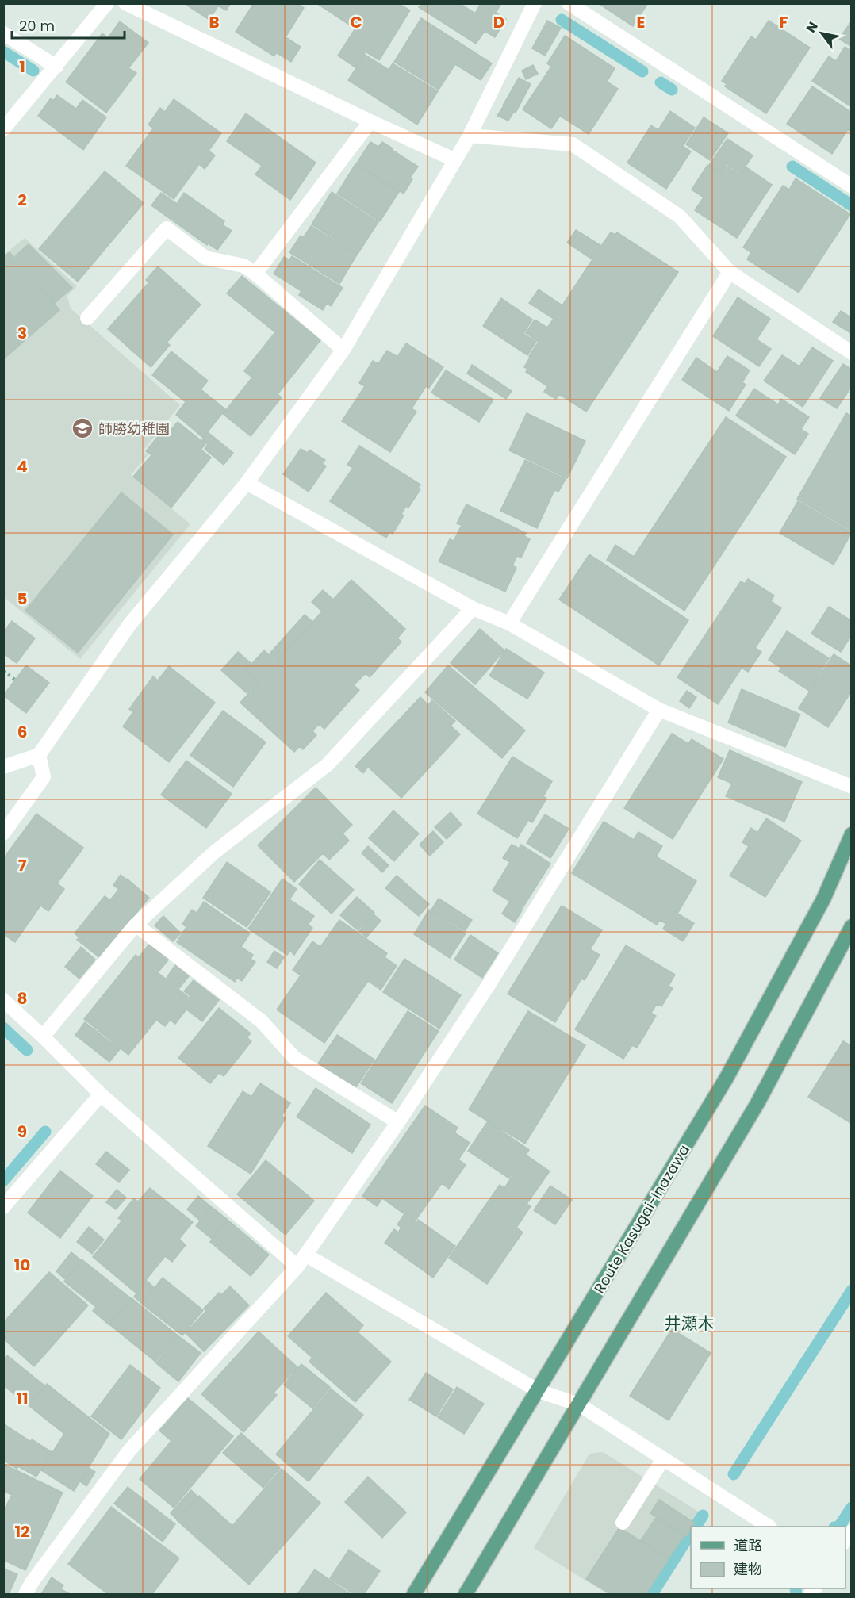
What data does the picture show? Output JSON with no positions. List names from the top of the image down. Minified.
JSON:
{"streets":{"main road":["Route Kasugai-Inazawa"]},"districts":["井瀬木"],"places":{"school or university":["師勝幼稚園"]},"legend":["道路","建物"],"scale_bar":"20 m","north":"top left","grid":{"columns":["B","C","D","E","F"],"rows":["1","2","3","4","5","6","7","8","9","10","11","12"]}}
